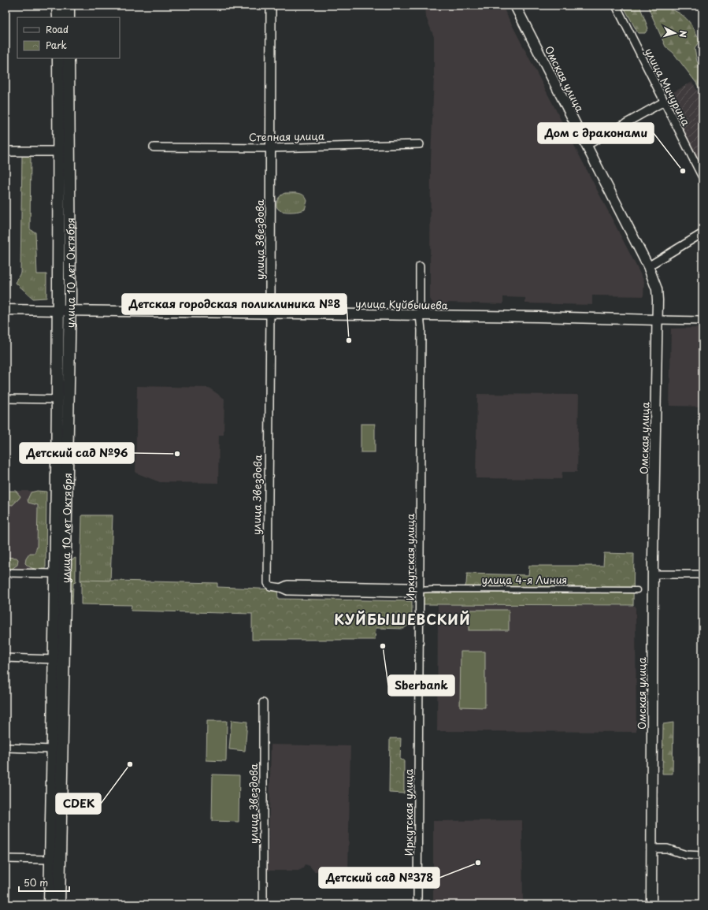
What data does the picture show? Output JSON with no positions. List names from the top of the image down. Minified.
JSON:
{"streets":{"main road":["Омская улица","улица 10 лет Октября","улица Куйбышева"],"street":["улица Мичурина","Степная улица","улица Звездова","Иркутская улица","улица 4-я Линия"]},"crossings":[["Омская улица","улица Куйбышева"],["Степная улица","улица Звездова"],["улица Звездова","улица Куйбышева"],["улица Звездова","улица 4-я Линия"],["улица 10 лет Октября","улица Куйбышева"],["улица Куйбышева","Иркутская улица"],["Иркутская улица","улица 4-я Линия"]],"districts":["КУЙБЫШЕВСКИЙ"],"places":["Дом с драконами","Детская городская поликлиника №8","Детский сад №96","Sberbank","CDEK","Детский сад №378"],"legend":["Road","Park"],"scale_bar":"50 m","north":"right"}
